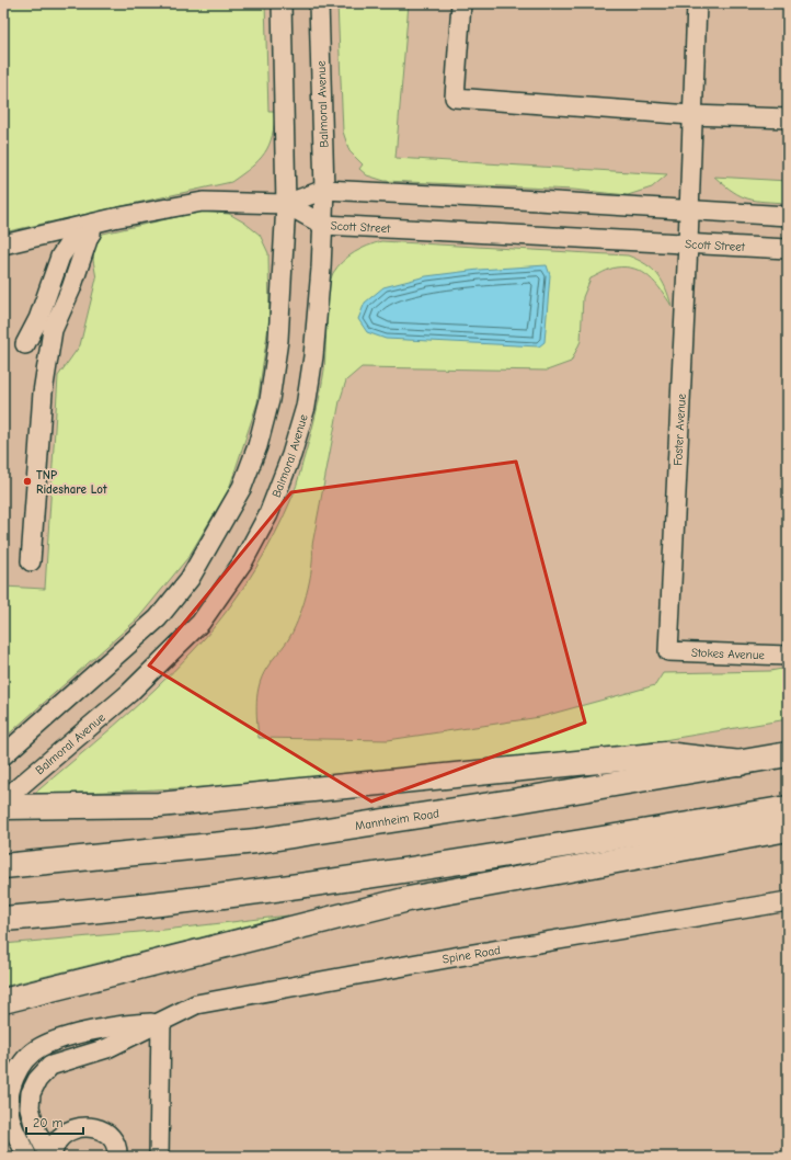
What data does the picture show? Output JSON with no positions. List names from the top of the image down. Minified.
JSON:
{"streets":{"main road":["Mannheim Road"],"street":["Balmoral Avenue","Scott Street","Foster Avenue","Stokes Avenue","Spine Road"]},"crossings":[["Balmoral Avenue","Scott Street"],["Scott Street","Foster Avenue"],["Foster Avenue","Stokes Avenue"]],"places":["TNP Rideshare Lot"],"scale_bar":"20 m"}
